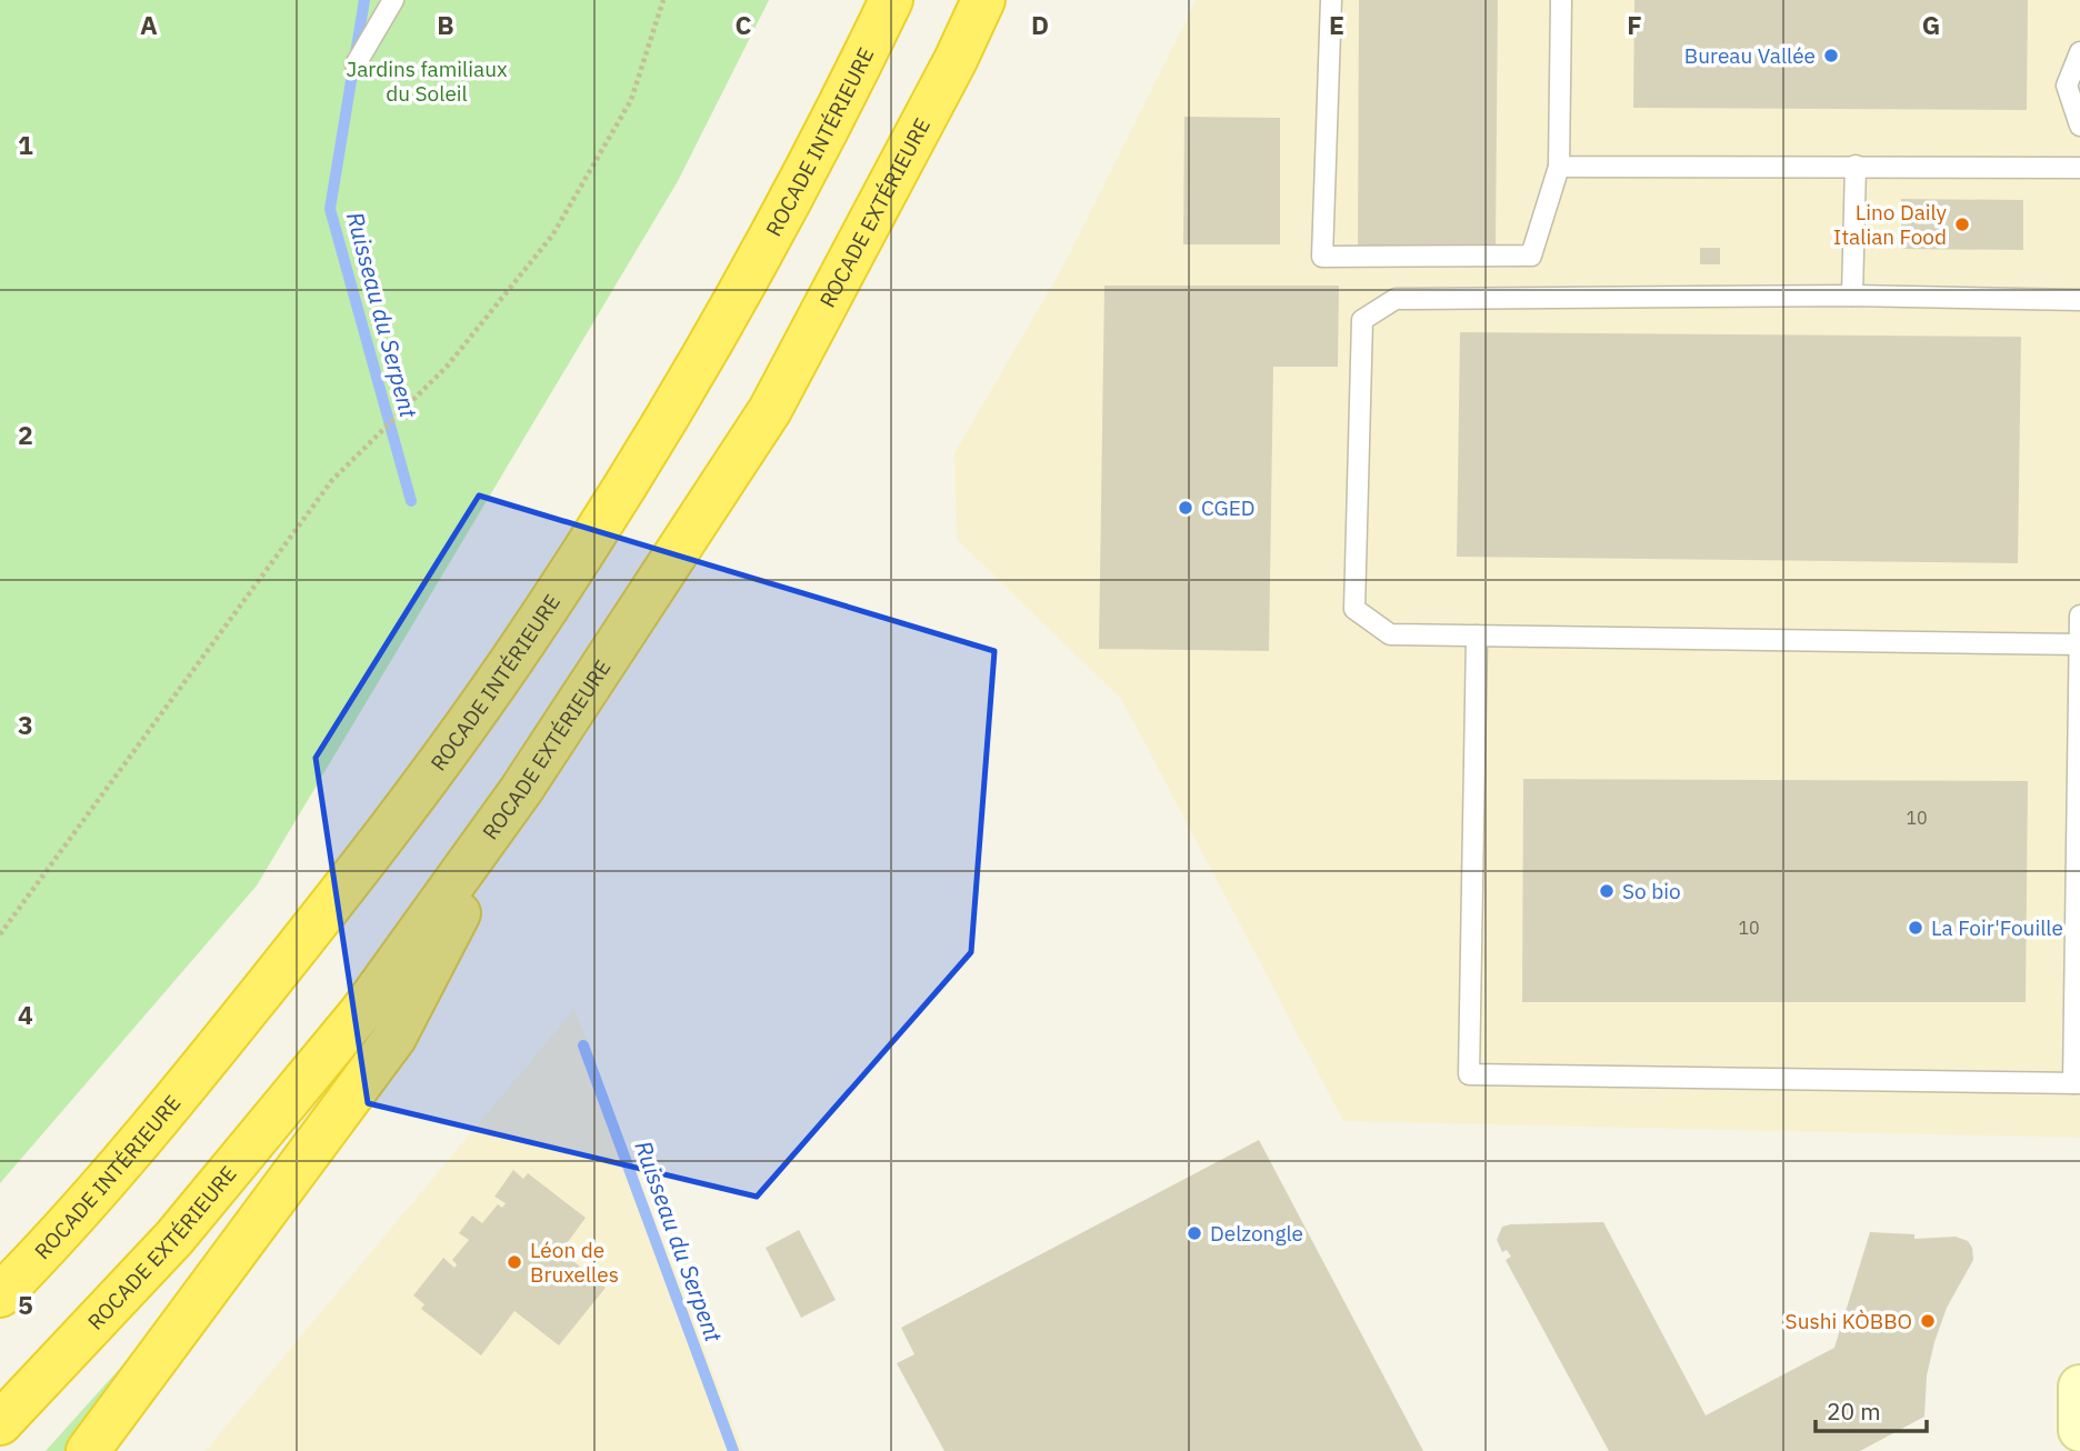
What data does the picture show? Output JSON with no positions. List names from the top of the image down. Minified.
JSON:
{"streets":{"highway":["ROCADE INTÉRIEURE","ROCADE EXTÉRIEURE"]},"water":["Ruisseau du Serpent"],"parks":["Jardins familiaux du Soleil"],"places":["Bureau Vallée","Lino Daily Italian Food","CGED","So bio","La Foir'Fouille","Delzongle","Léon de Bruxelles","Sushi KÒBBO"],"house_numbers":["10","10"],"scale_bar":"20 m","grid":{"columns":["A","B","C","D","E","F","G"],"rows":["1","2","3","4","5"]}}
